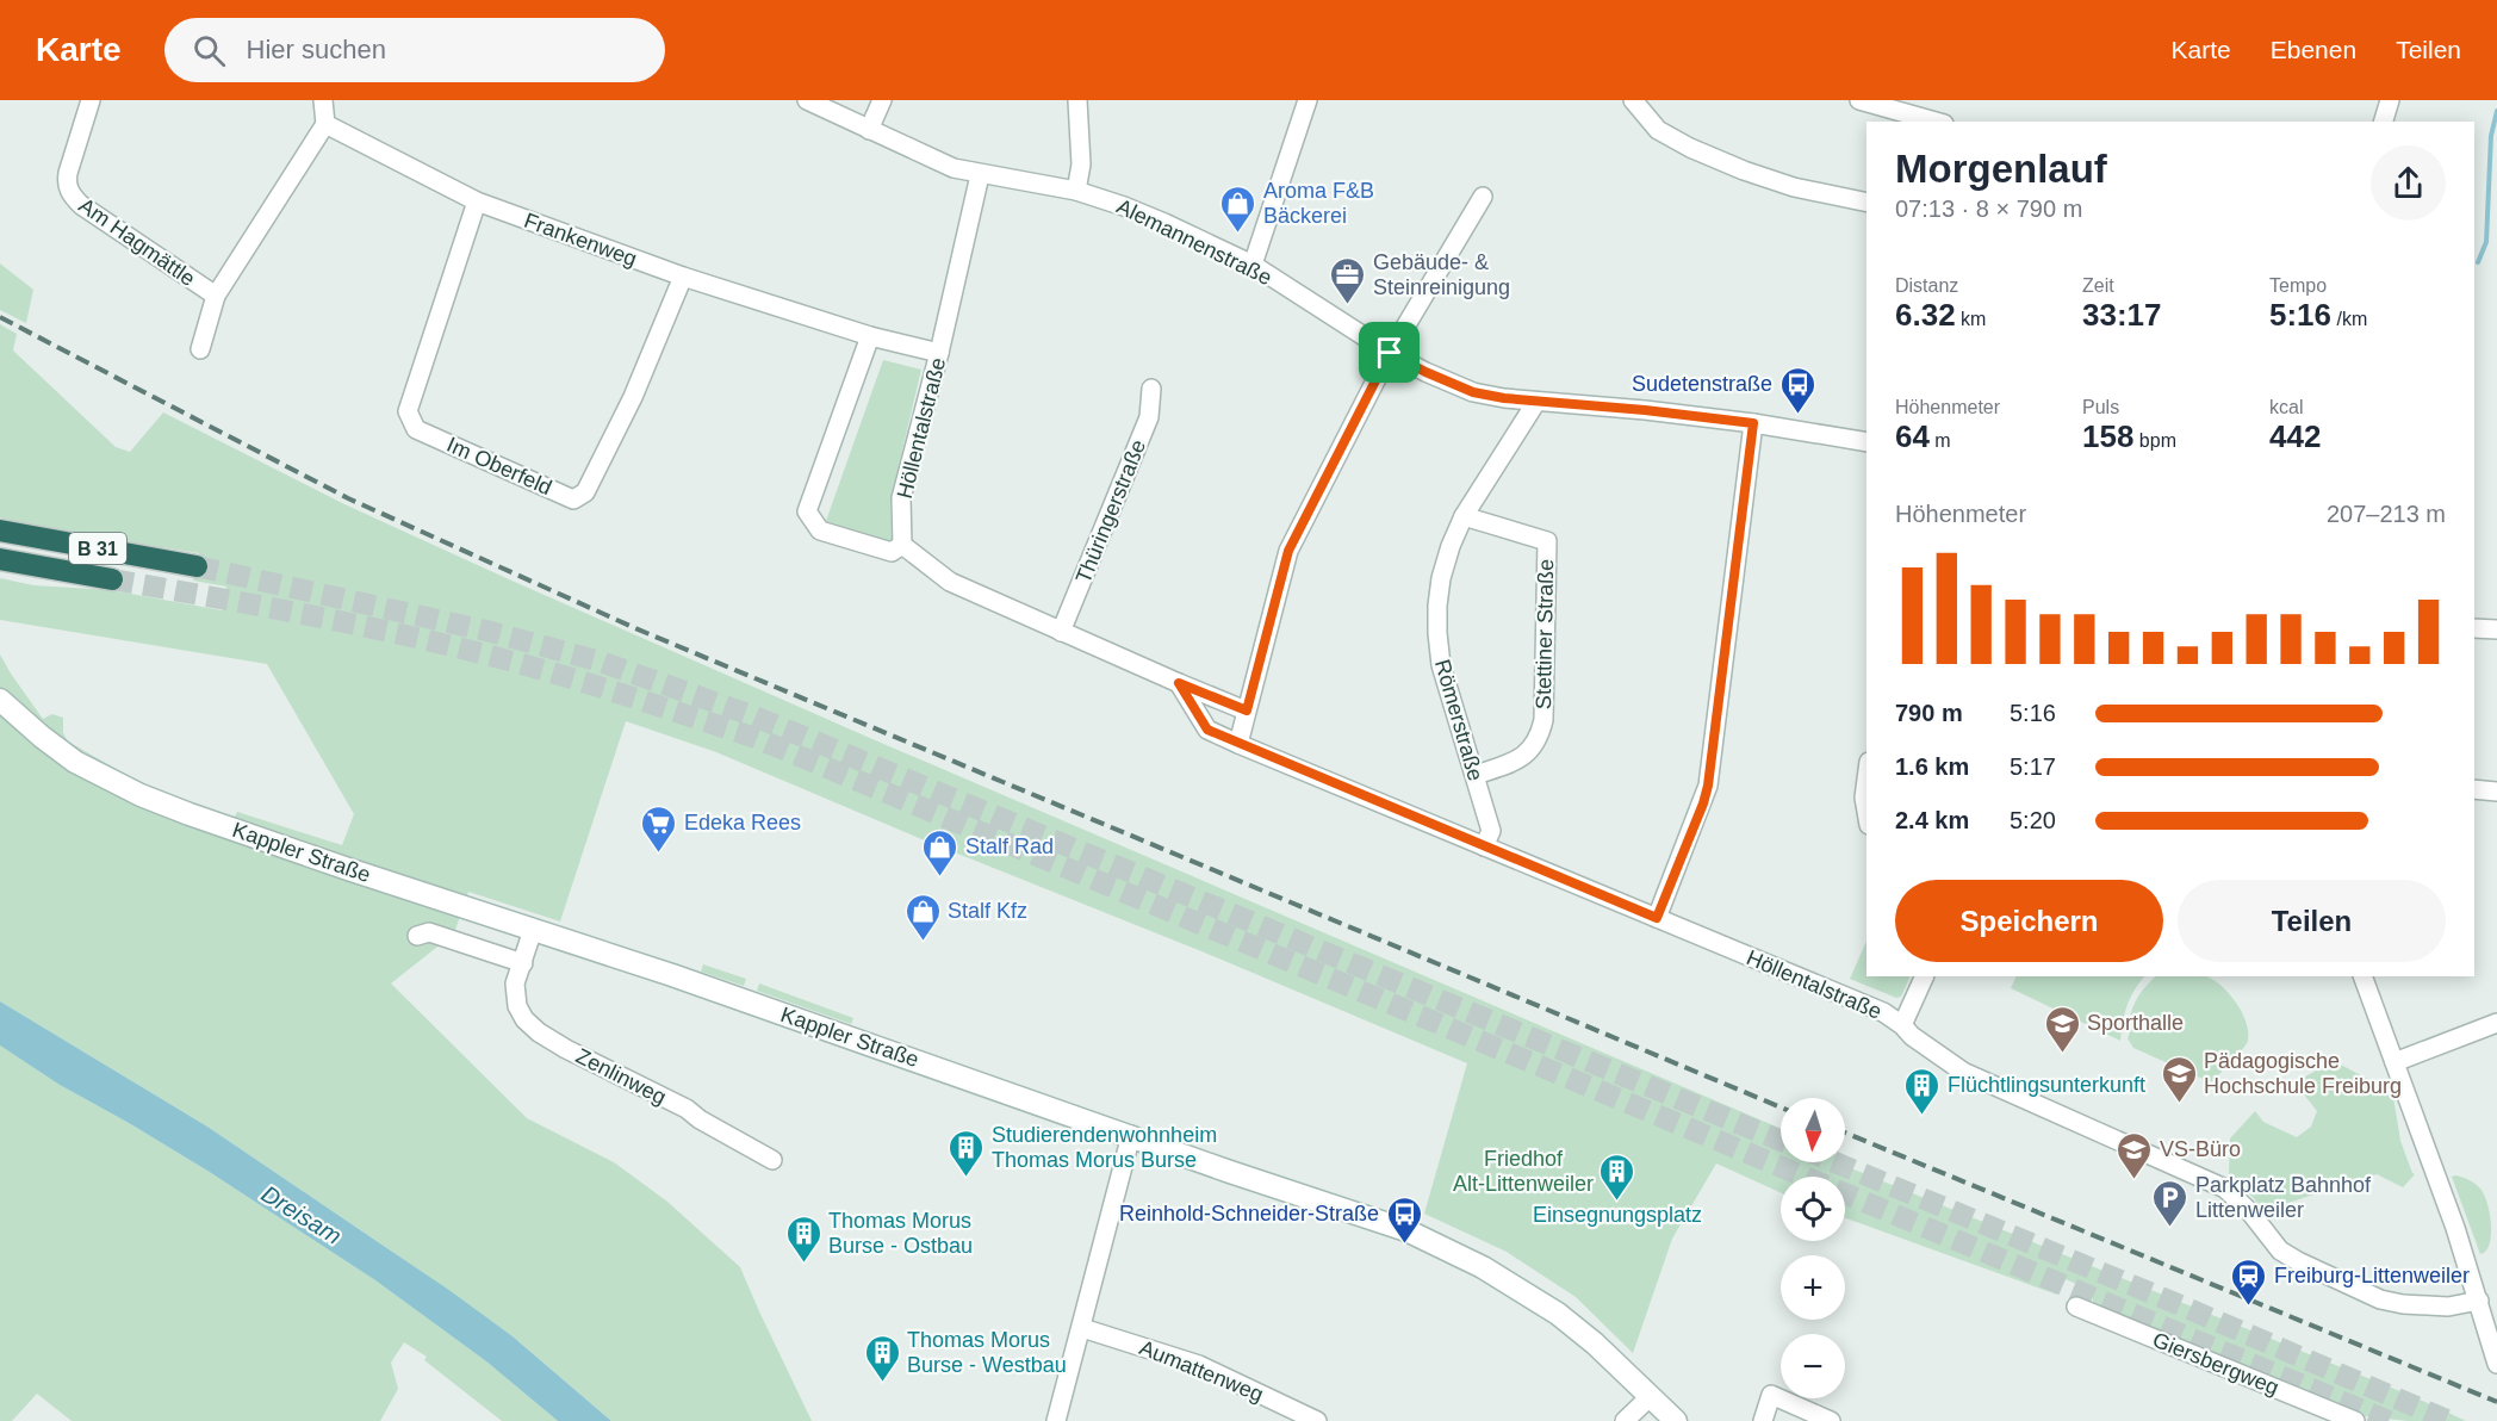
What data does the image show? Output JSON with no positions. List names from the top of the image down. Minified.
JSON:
{"streets":{"highway":["B 31"],"street":["Frankenweg","Am Hagmättle","Alemannenstraße","Höllentalstraße","Im Oberfeld","Thüringerstraße","Stettiner Straße","Römerstraße","Kappler Straße","Zenlinweg","Giersbergweg","Aumattenweg"]},"crossings":[["Frankenweg","Am Hagmättle"],["Frankenweg","Höllentalstraße"],["Frankenweg","Im Oberfeld"],["Alemannenstraße","Höllentalstraße"],["Alemannenstraße","Römerstraße"],["Höllentalstraße","Römerstraße"],["Stettiner Straße","Römerstraße"],["Kappler Straße","Zenlinweg"]],"water":["Dreisam"],"parks":["Friedhof Alt-Littenweiler"],"places":{"shop":["Aroma F&B Bäckerei","Stalf Rad","Stalf Kfz"],"office":["Gebäude- & Steinreinigung"],"bus stop":["Sudetenstraße","Reinhold-Schneider-Straße"],"supermarket":["Edeka Rees"],"school or university":["Sporthalle","Pädagogische Hochschule Freiburg","VS-Büro"],"building":["Flüchtlingsunterkunft","Studierendenwohnheim Thomas Morus Burse","Einsegnungsplatz","Thomas Morus Burse - Ostbau","Thomas Morus Burse - Westbau"],"parking":["Parkplatz Bahnhof Littenweiler"],"station":["Freiburg-Littenweiler"]},"north":"bottom","page":{"header":"Karte","search":"Hier suchen","nav":["Karte","Ebenen","Teilen"],"heading":["Morgenlauf","07:13 · 8 × 790 m"],"stats":[["Distanz","6.32 km"],["Zeit","33:17"],["Tempo","5:16 /km"],["Höhenmeter","64 m"],["Puls","158 bpm"],["kcal","442"]],"chart":["Höhenmeter","207–213 m"],"list":[{"name":"790 m","note":"5:16"},{"name":"1.6 km","note":"5:17"},{"name":"2.4 km","note":"5:20"}],"buttons":["Speichern","Teilen"],"map_buttons":["+","−"]}}
